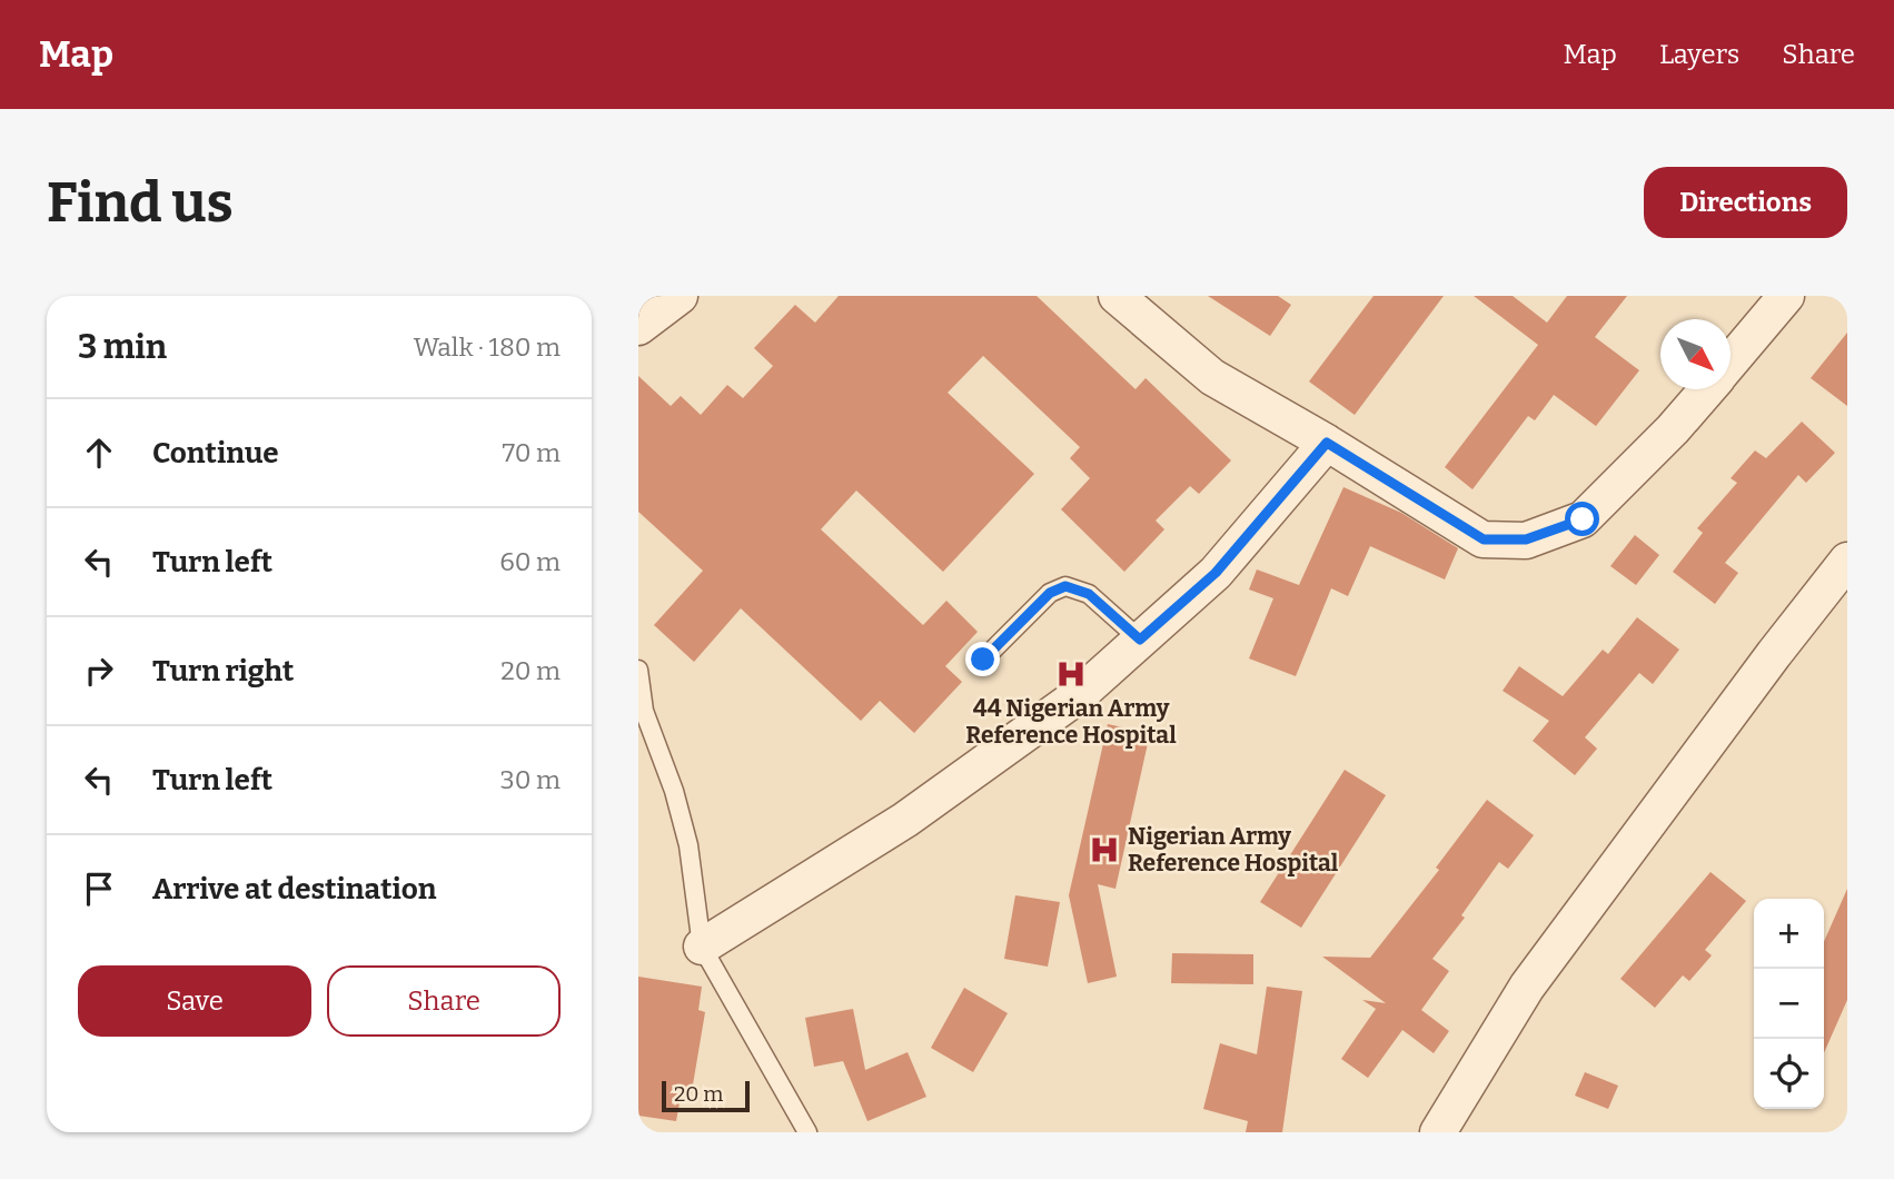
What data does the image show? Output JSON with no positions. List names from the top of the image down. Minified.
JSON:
{"places":{"hospital":["44 Nigerian Army Reference Hospital","Nigerian Army Reference Hospital"]},"scale_bar":"20 m","north":"bottom right","page":{"header":"Map","nav":["Map","Layers","Share"],"buttons":["Directions",["Save","Share"]],"title":"Find us","heading":["3 min","Walk · 180 m"],"list":[["Continue","70 m"],["Turn left","60 m"],["Turn right","20 m"],["Turn left","30 m"],"Arrive at destination"],"map_buttons":["+","−"],"scale":"20 m"}}
